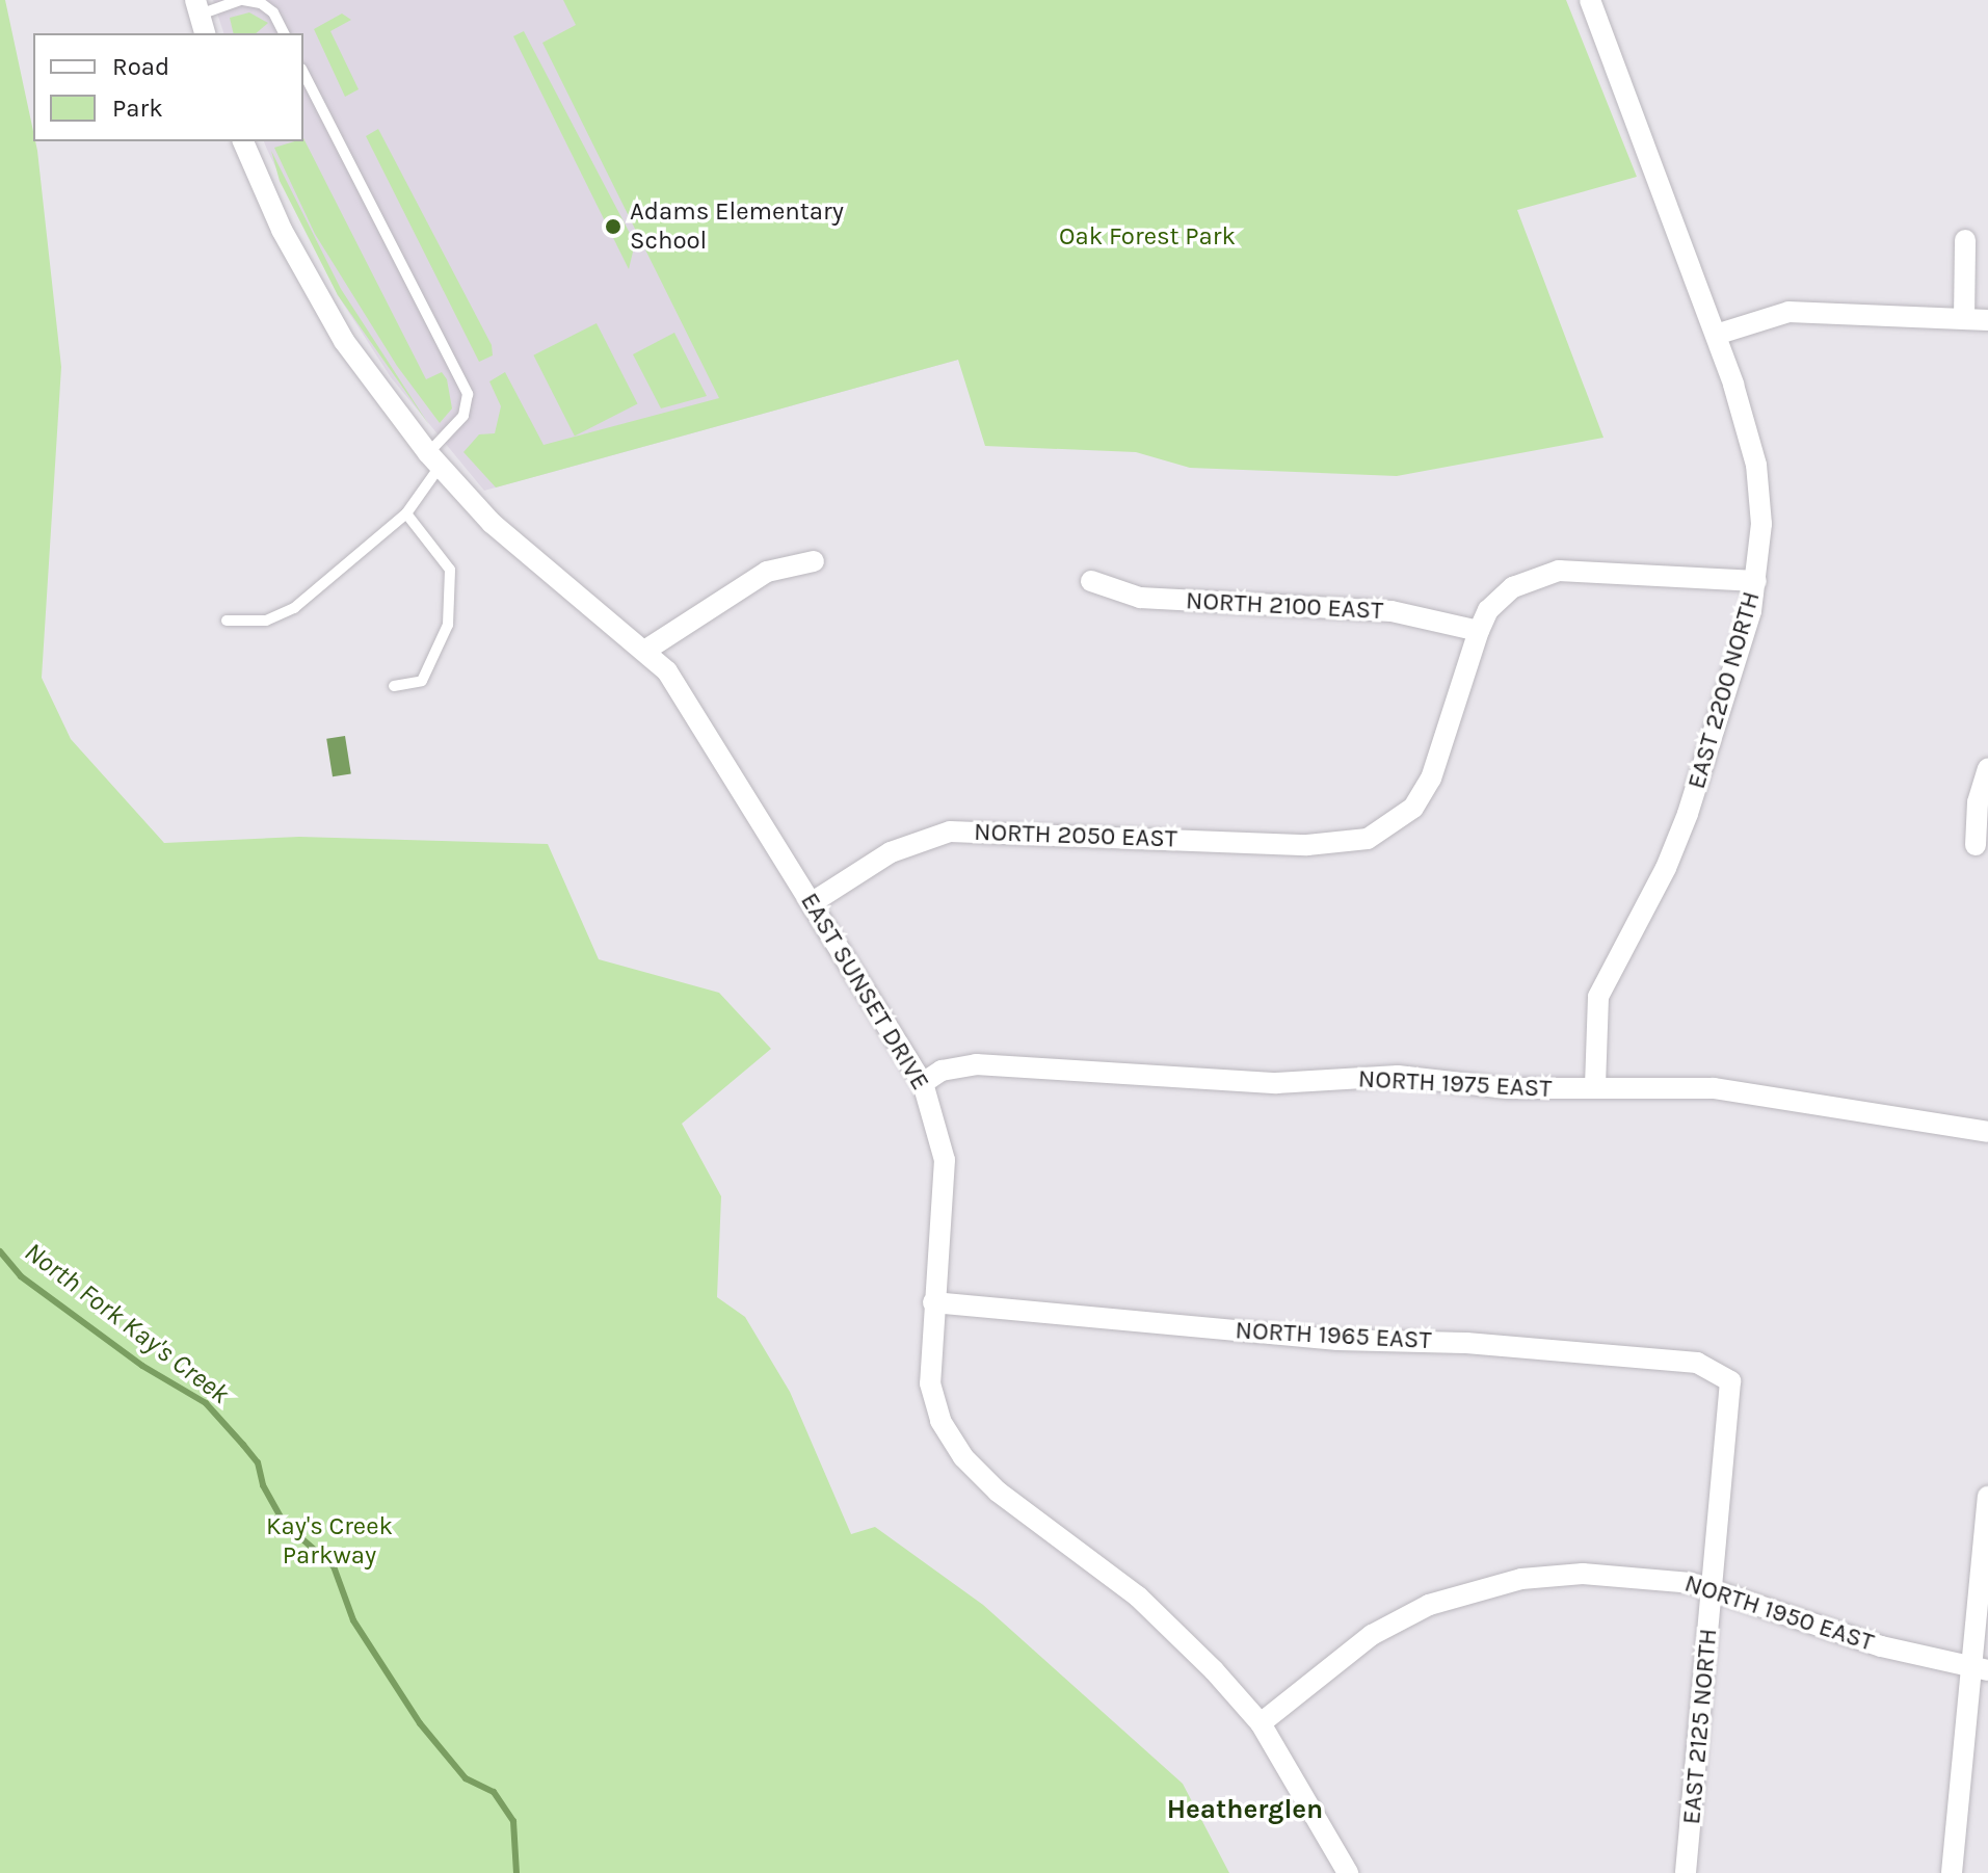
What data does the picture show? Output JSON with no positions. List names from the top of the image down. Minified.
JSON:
{"streets":{"street":["NORTH 2100 EAST","EAST 2200 NORTH","NORTH 2050 EAST","EAST SUNSET DRIVE","NORTH 1975 EAST","NORTH 1965 EAST","NORTH 1950 EAST","EAST 2125 NORTH"]},"crossings":[["NORTH 2100 EAST","NORTH 2050 EAST"],["EAST 2200 NORTH","NORTH 1975 EAST"],["NORTH 2050 EAST","EAST SUNSET DRIVE"],["EAST SUNSET DRIVE","NORTH 1975 EAST"],["EAST SUNSET DRIVE","NORTH 1965 EAST"],["EAST SUNSET DRIVE","NORTH 1950 EAST"],["NORTH 1965 EAST","EAST 2125 NORTH"],["NORTH 1950 EAST","EAST 2125 NORTH"]],"districts":["Heatherglen"],"water":["North Fork Kay's Creek"],"parks":["Oak Forest Park","Kay's Creek Parkway"],"places":["Adams Elementary School"],"legend":["Road","Park"]}
